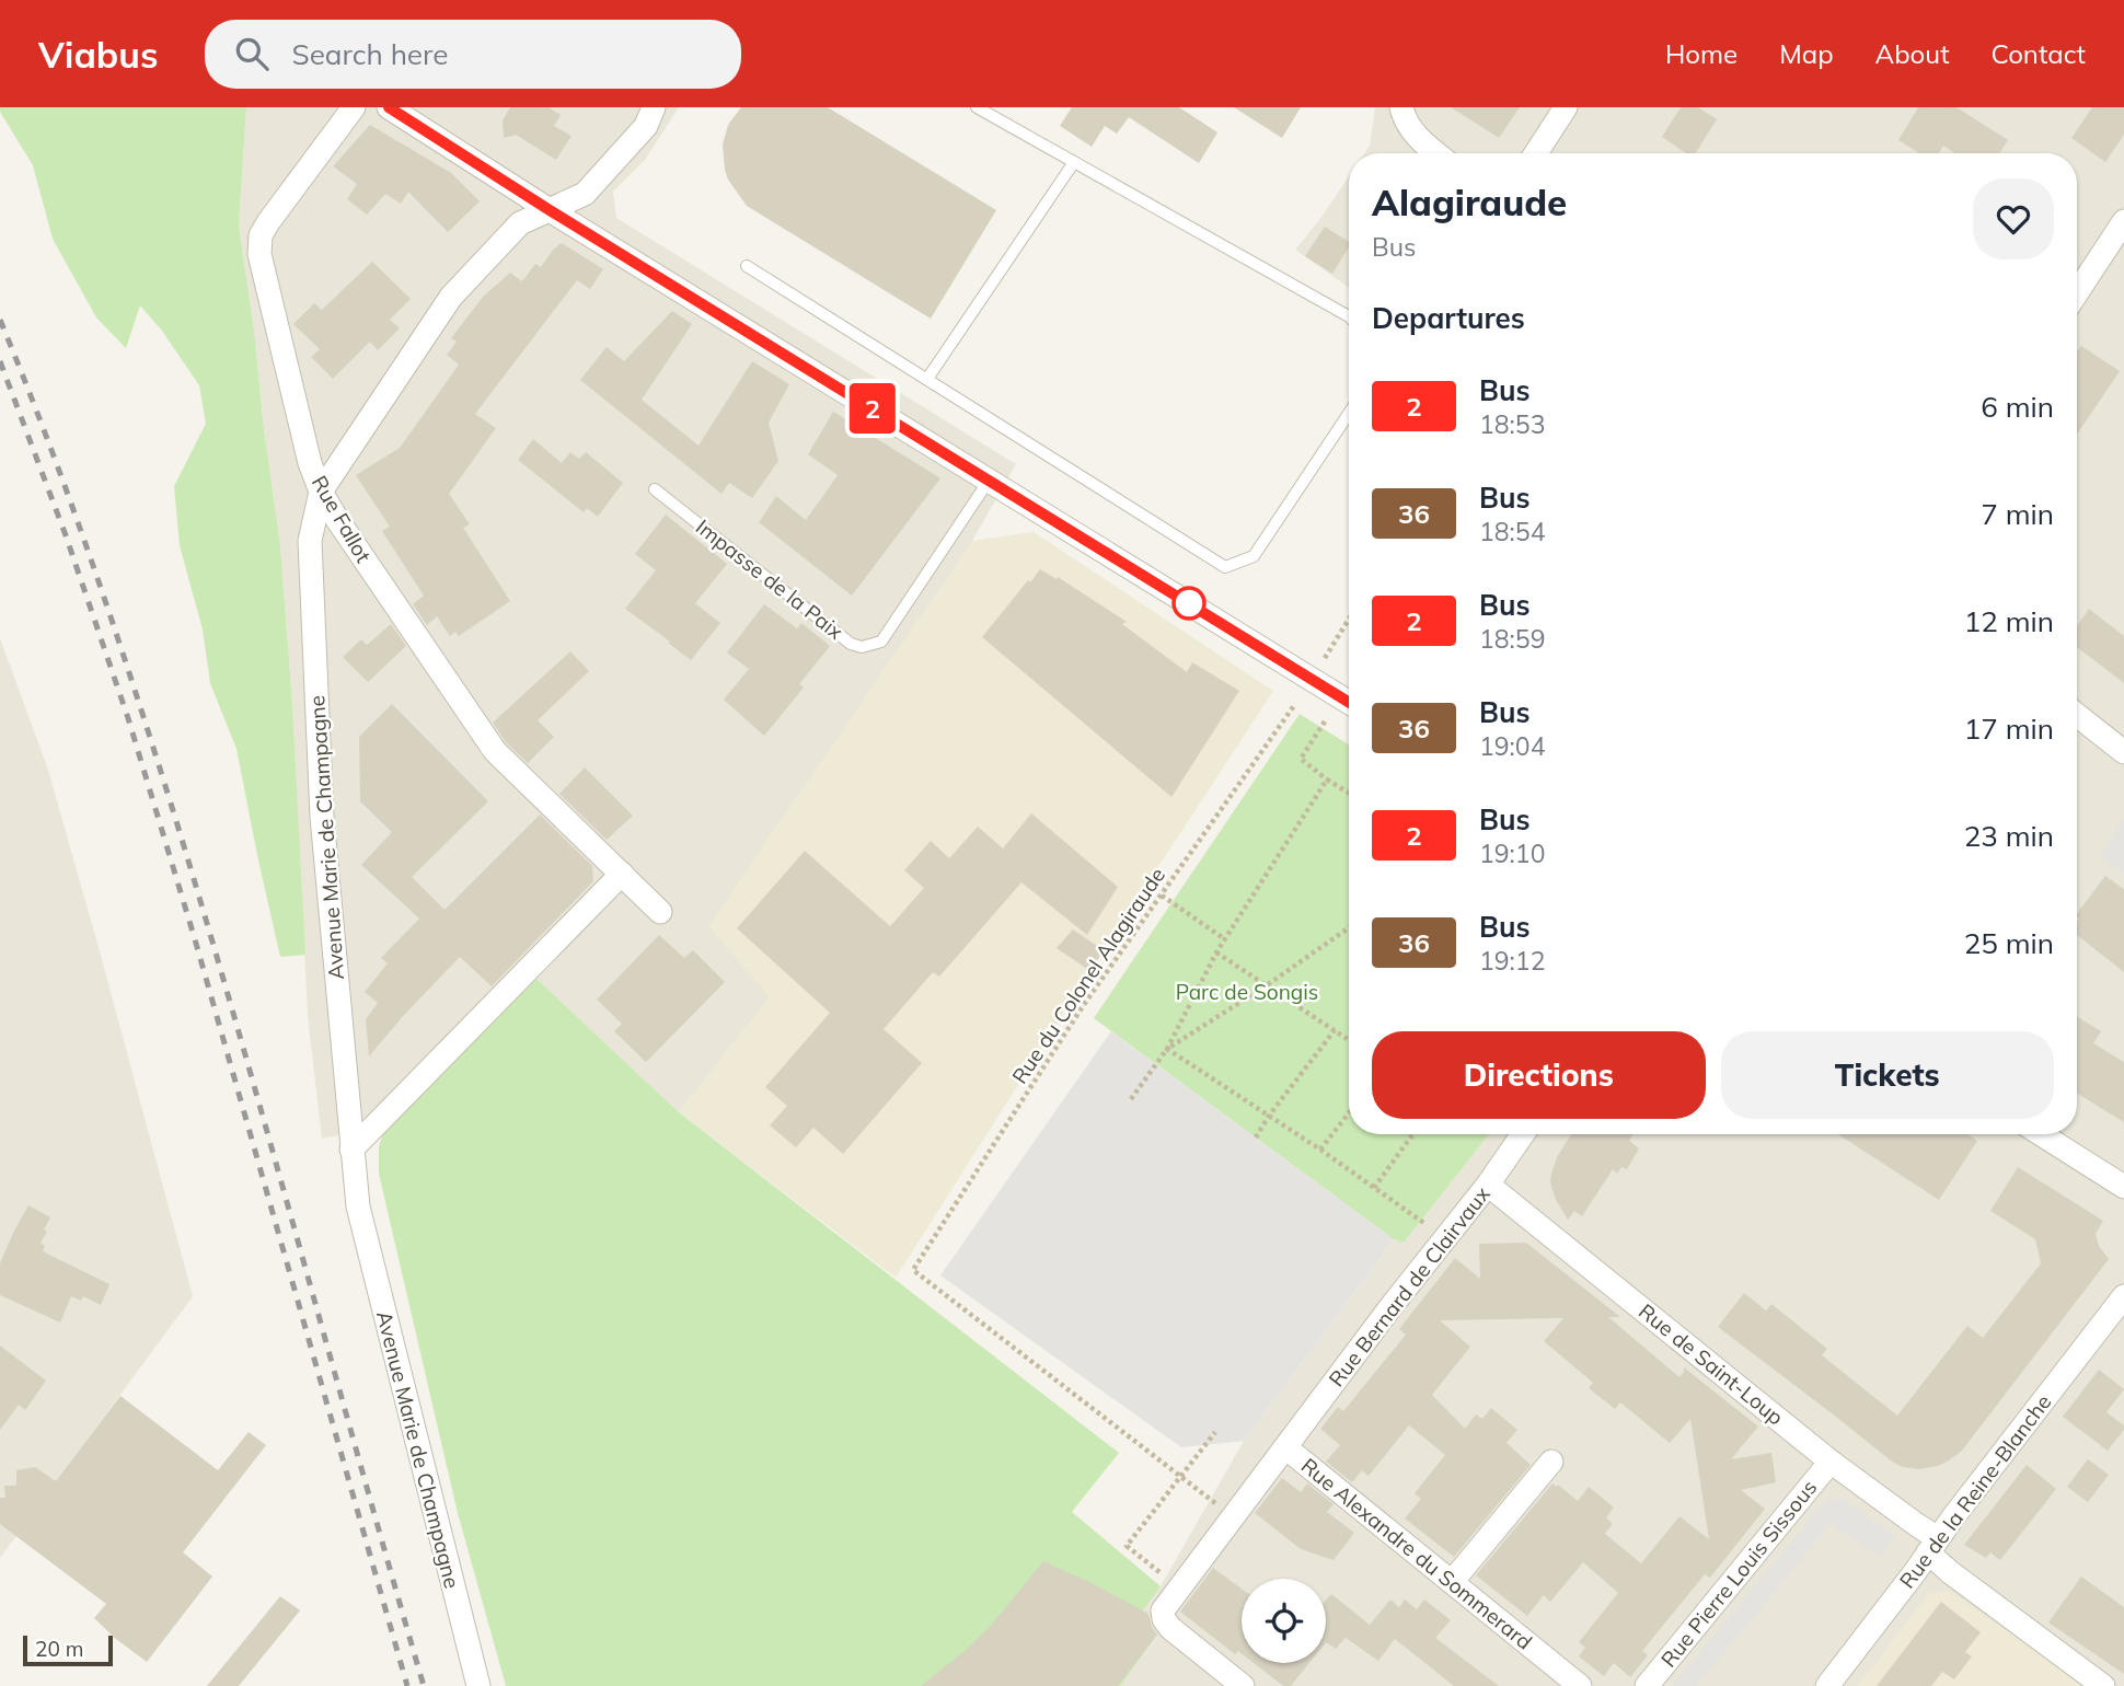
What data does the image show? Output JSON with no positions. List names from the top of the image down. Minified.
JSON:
{"streets":{"street":["Rue Fallot","Avenue Marie de Champagne","Rue Bernard de Clairvaux","Rue de Saint-Loup","Rue de la Reine-Blanche","Rue Alexandre du Sommerard","Rue Pierre Louis Sissous"],"lane":["Impasse de la Paix"],"path":["Rue du Colonel Alagiraude"]},"crossings":[["Rue Fallot","Avenue Marie de Champagne"],["Rue Bernard de Clairvaux","Rue de Saint-Loup"],["Rue Bernard de Clairvaux","Rue Alexandre du Sommerard"],["Rue de Saint-Loup","Rue de la Reine-Blanche"],["Rue de Saint-Loup","Rue Pierre Louis Sissous"]],"parks":["Parc de Songis"],"lines":["bus line 2"],"scale_bar":"20 m","page":{"header":"Viabus","search":"Search here","nav":["Home","Map","About","Contact"],"on_map":"2","heading":[["Alagiraude","Bus"],"Departures"],"list":[{"mark":"2","name":"Bus","note":"18:53","value":"6 min"},{"mark":"36","name":"Bus","note":"18:54","value":"7 min"},{"mark":"2","name":"Bus","note":"18:59","value":"12 min"},{"mark":"36","name":"Bus","note":"19:04","value":"17 min"},{"mark":"2","name":"Bus","note":"19:10","value":"23 min"},{"mark":"36","name":"Bus","note":"19:12","value":"25 min"}],"buttons":["Directions","Tickets"],"scale":"20 m"}}
